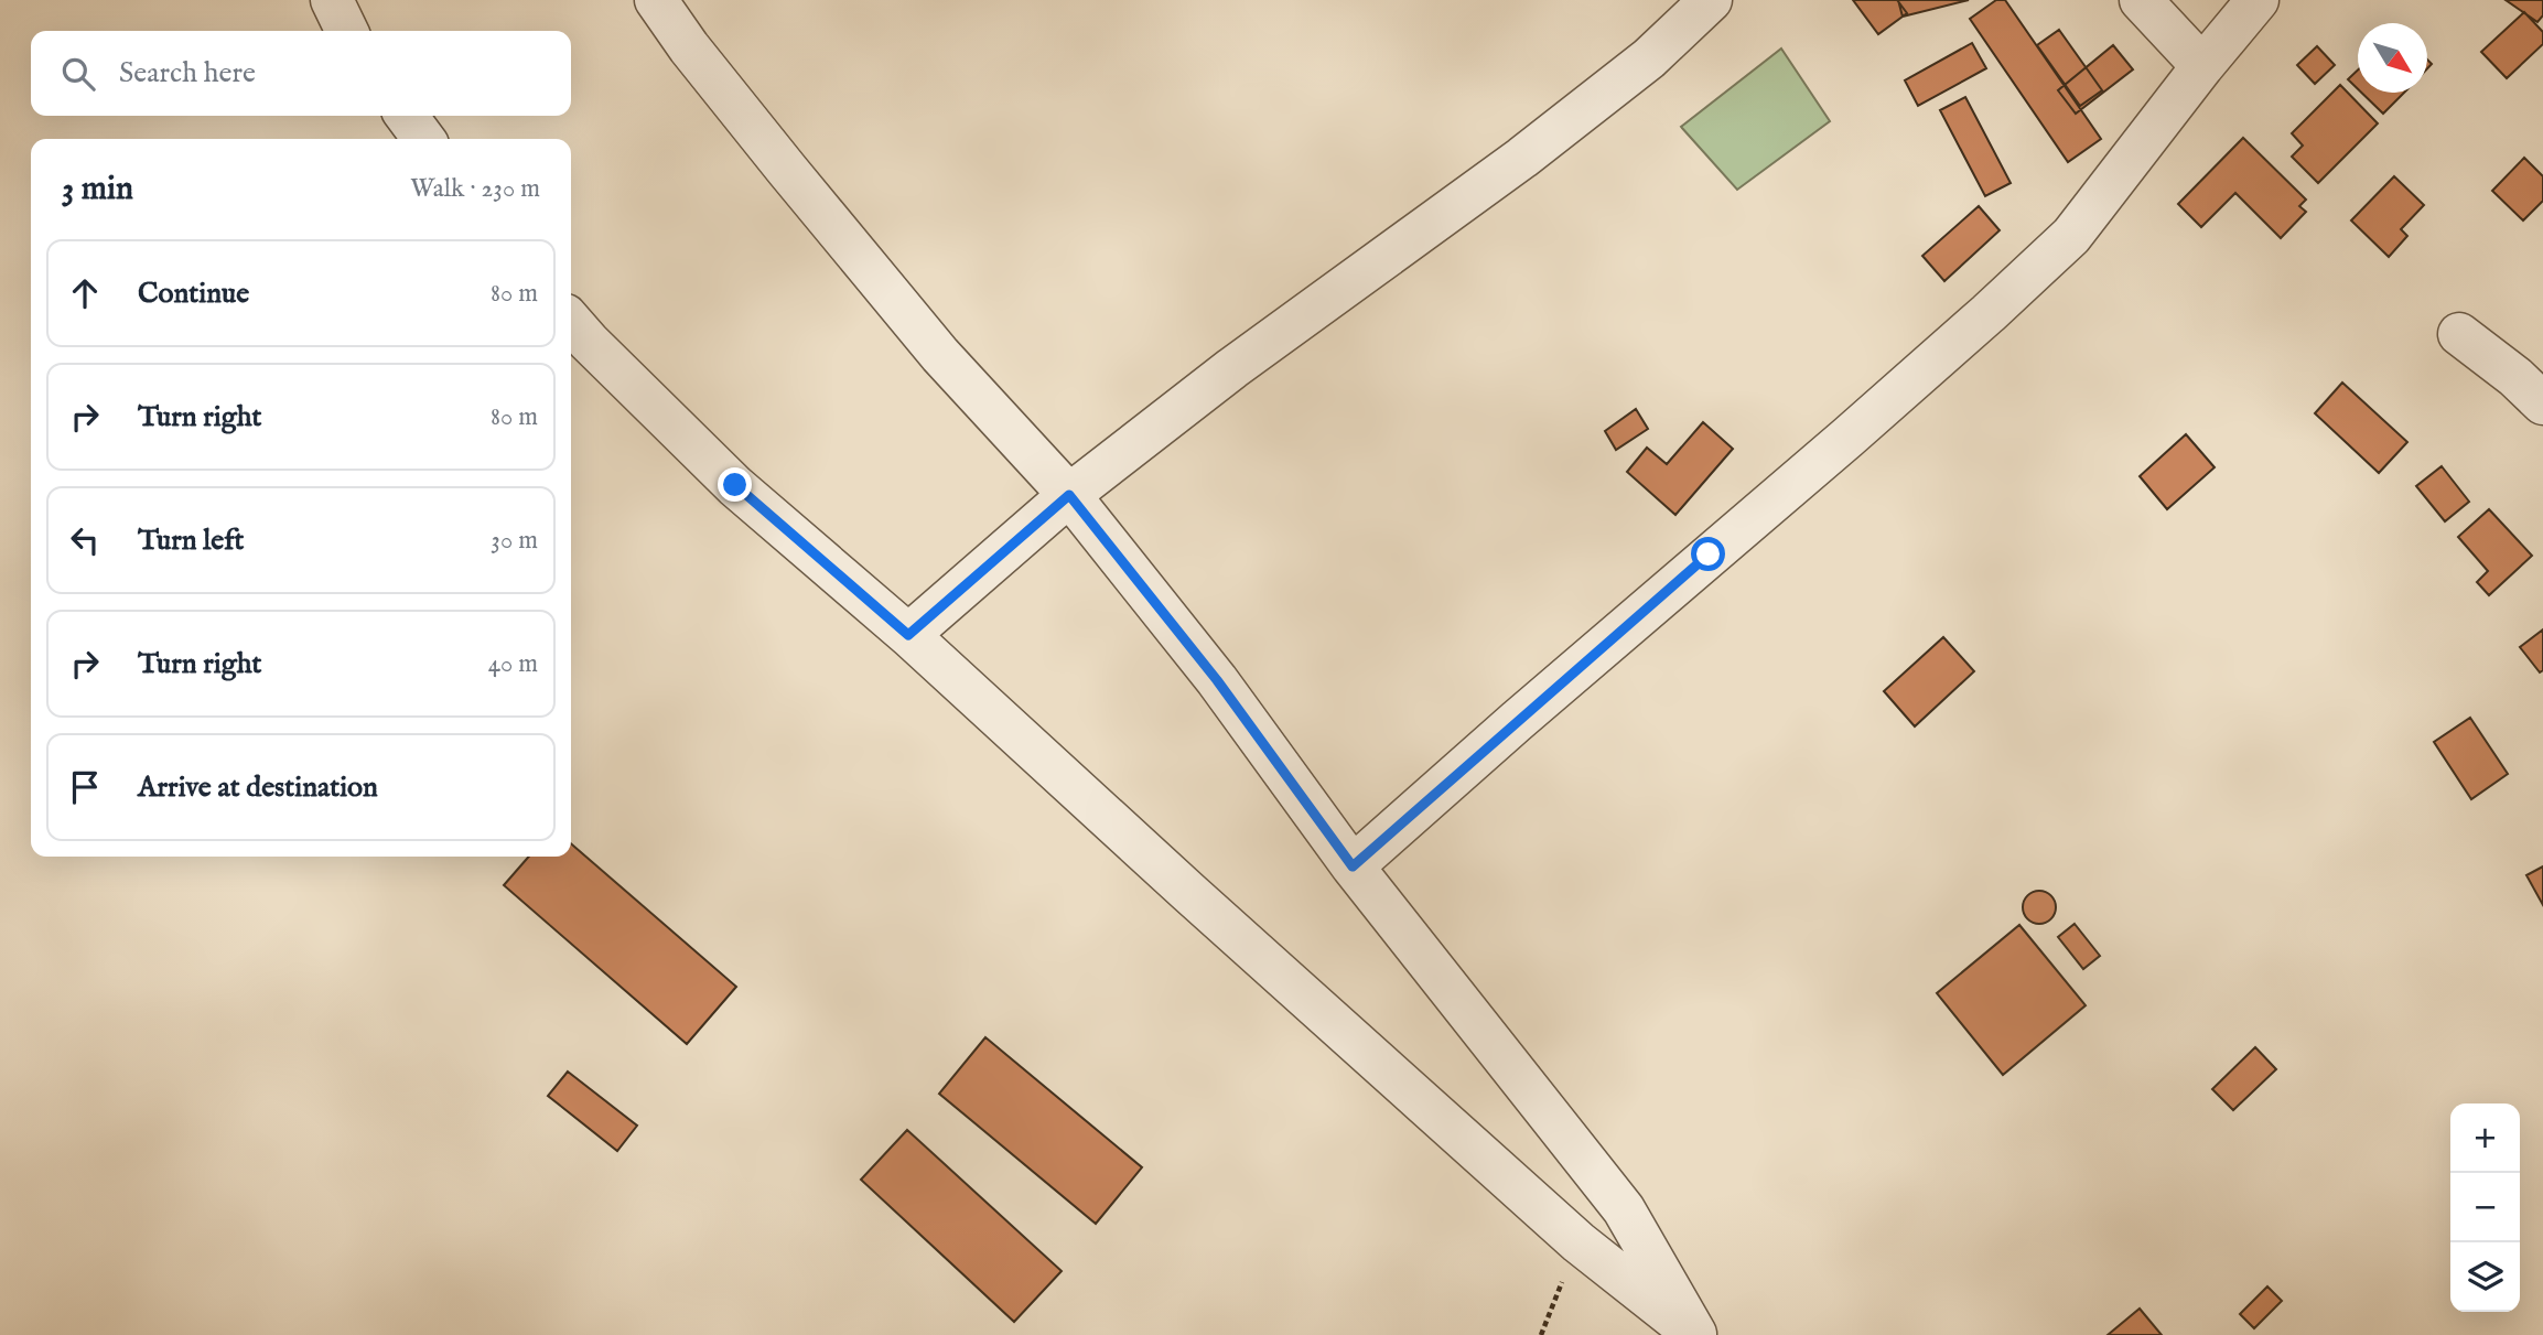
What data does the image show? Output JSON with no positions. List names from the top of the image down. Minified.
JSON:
{"north":"bottom right","page":{"search":"Search here","heading":["3 min","Walk · 230 m"],"list":[["Continue","80 m"],["Turn right","80 m"],["Turn left","30 m"],["Turn right","40 m"],"Arrive at destination"],"map_buttons":["+","−"]}}
